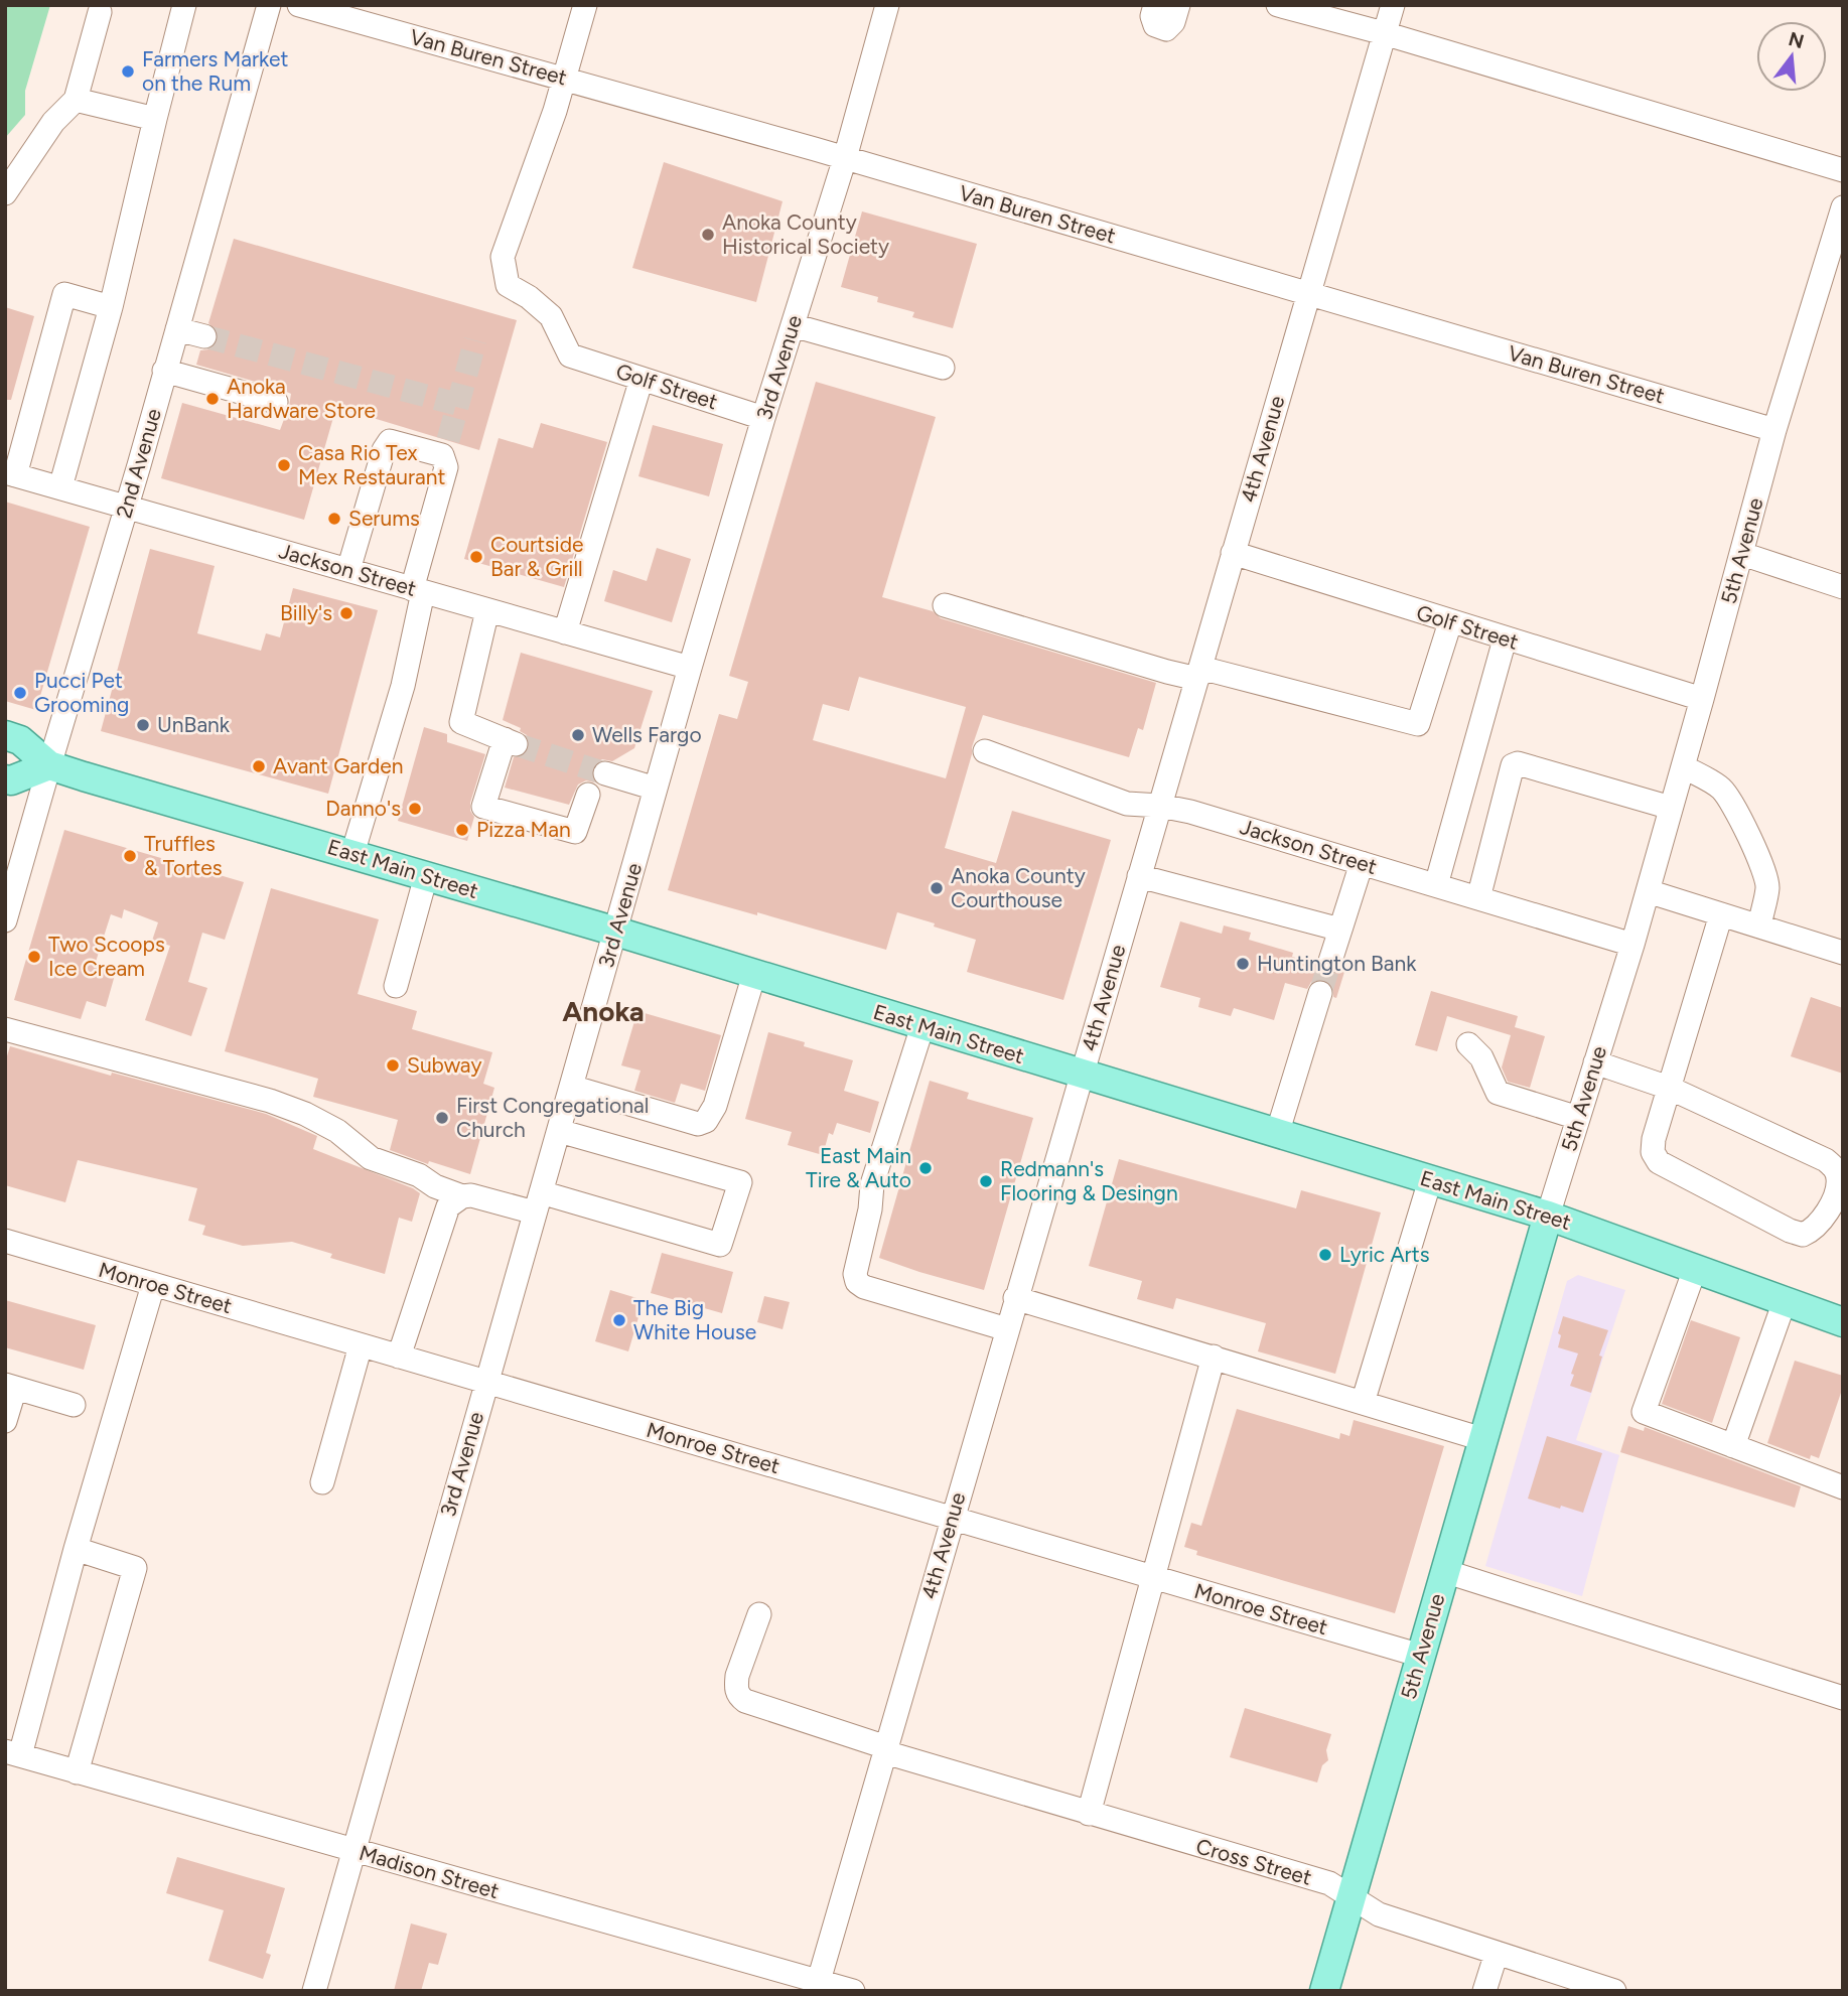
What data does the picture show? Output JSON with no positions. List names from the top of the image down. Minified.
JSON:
{"streets":{"main road":["5th Avenue","East Main Street"],"street":["Van Buren Street","3rd Avenue","Golf Street","4th Avenue","2nd Avenue","Jackson Street","Monroe Street","Cross Street","Madison Street"]},"crossings":[["Van Buren Street","3rd Avenue"],["Van Buren Street","Golf Street"],["Van Buren Street","4th Avenue"],["Van Buren Street","5th Avenue"],["3rd Avenue","Golf Street"],["3rd Avenue","Jackson Street"],["3rd Avenue","East Main Street"],["3rd Avenue","Monroe Street"],["3rd Avenue","Madison Street"],["Golf Street","4th Avenue"],["Golf Street","5th Avenue"],["4th Avenue","Jackson Street"],["4th Avenue","East Main Street"],["4th Avenue","Monroe Street"],["4th Avenue","Cross Street"],["4th Avenue","Madison Street"],["2nd Avenue","Jackson Street"],["2nd Avenue","East Main Street"],["5th Avenue","Jackson Street"],["5th Avenue","East Main Street"],["5th Avenue","Monroe Street"],["5th Avenue","Cross Street"]],"districts":["Anoka"],"places":["Farmers Market on the Rum","Anoka County Historical Society","Anoka Hardware Store","Casa Rio Tex Mex Restaurant","Serums","Courtside Bar & Grill","Billy's","Pucci Pet Grooming","UnBank","Wells Fargo","Avant Garden","Danno's","Pizza Man","Truffles & Tortes","Anoka County Courthouse","Two Scoops Ice Cream","Huntington Bank","Subway","First Congregational Church","East Main Tire & Auto","Redmann's Flooring & Desingn","Lyric Arts","The Big White House"],"north":"top"}
